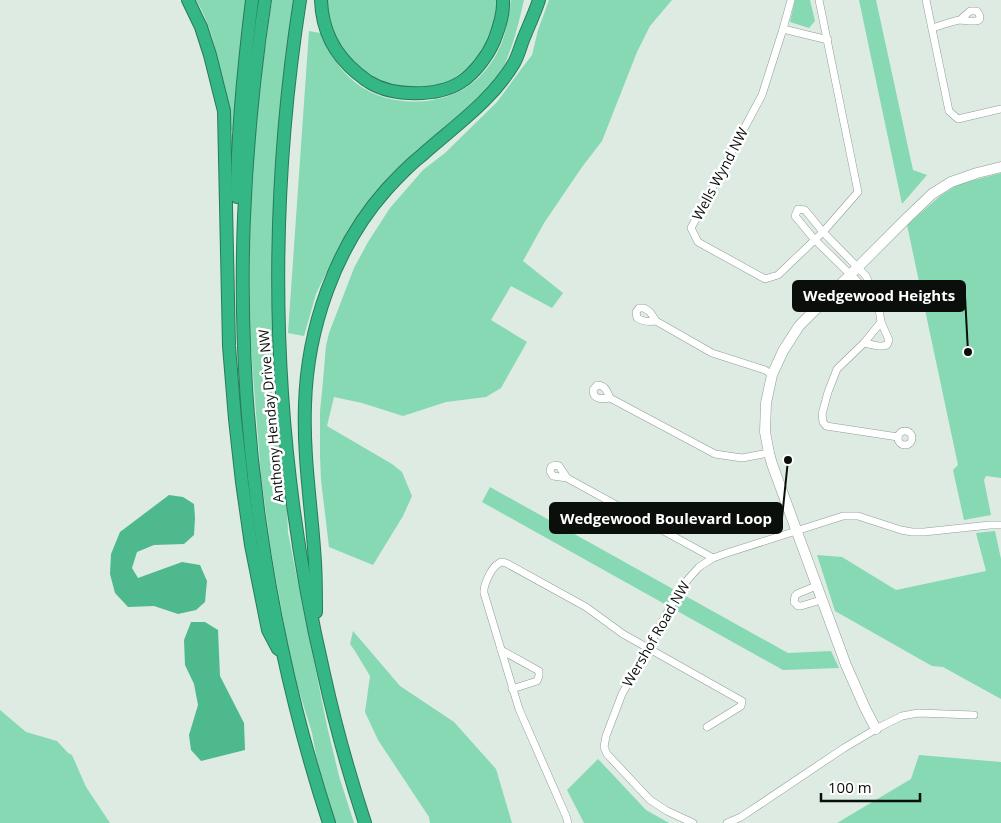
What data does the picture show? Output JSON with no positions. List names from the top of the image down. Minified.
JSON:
{"streets":{"highway":["Anthony Henday Drive NW"],"street":["Wells Wynd NW","Wershof Road NW"]},"places":["Wedgewood Heights","Wedgewood Boulevard Loop"],"scale_bar":"100 m"}
